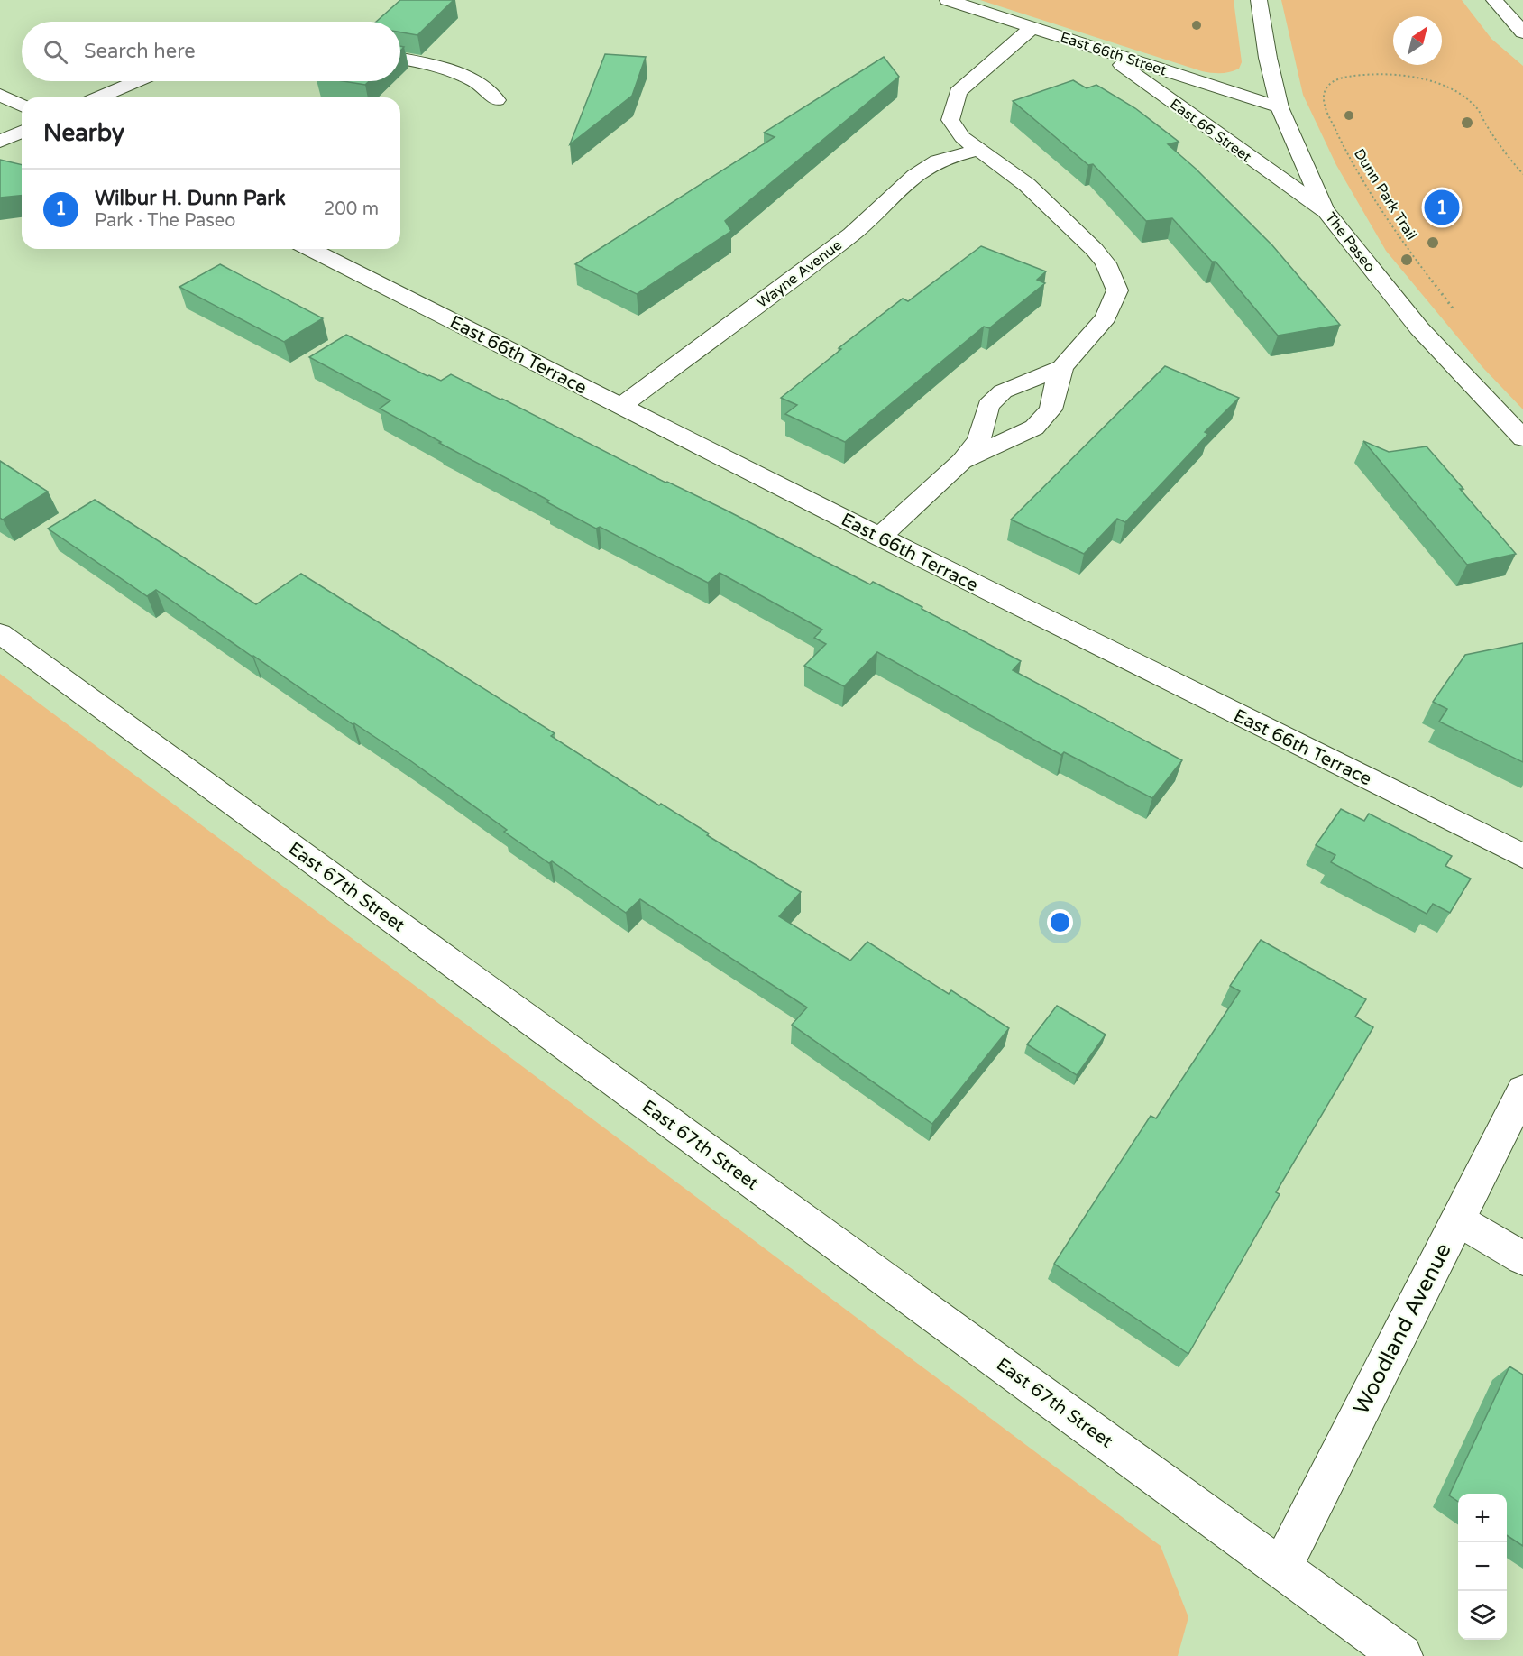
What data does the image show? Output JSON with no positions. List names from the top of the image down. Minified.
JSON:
{"streets":{"street":["East 66th Street","East 66 Street","The Paseo","Wayne Avenue","East 66th Terrace","East 67th Street","Woodland Avenue"],"path":["Dunn Park Trail"]},"crossings":[["East 66th Street","East 66 Street"],["East 66th Street","The Paseo"],["East 66 Street","The Paseo"],["Wayne Avenue","East 66th Terrace"],["East 67th Street","Woodland Avenue"]],"north":"top right","page":{"search":"Search here","heading":"Nearby","list":[{"mark":"1","name":"Wilbur H. Dunn Park","note":"Park · The Paseo","value":"200 m"}],"pins":"1","map_buttons":["+","−"]}}
